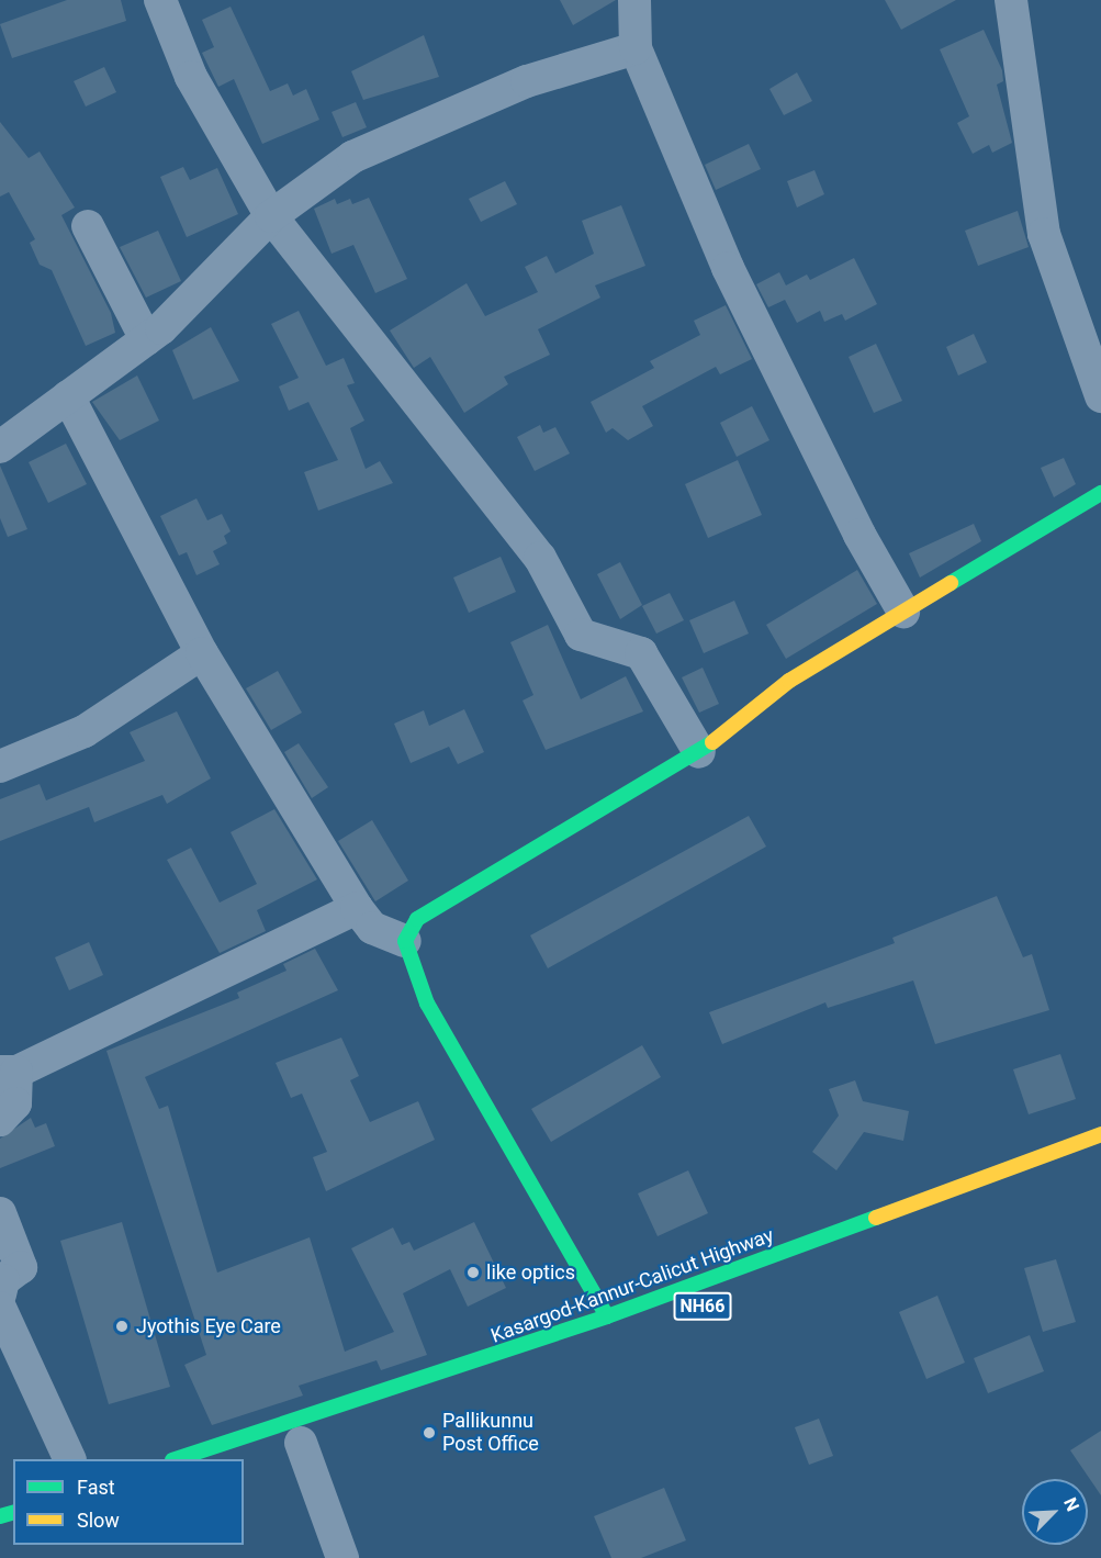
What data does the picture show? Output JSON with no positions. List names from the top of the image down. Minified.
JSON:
{"streets":{"main road":["Kasargod-Kannur-Calicut Highway","NH66"]},"places":["like optics","Jyothis Eye Care","Pallikunnu Post Office"],"legend":["Fast","Slow"],"north":"top right"}
